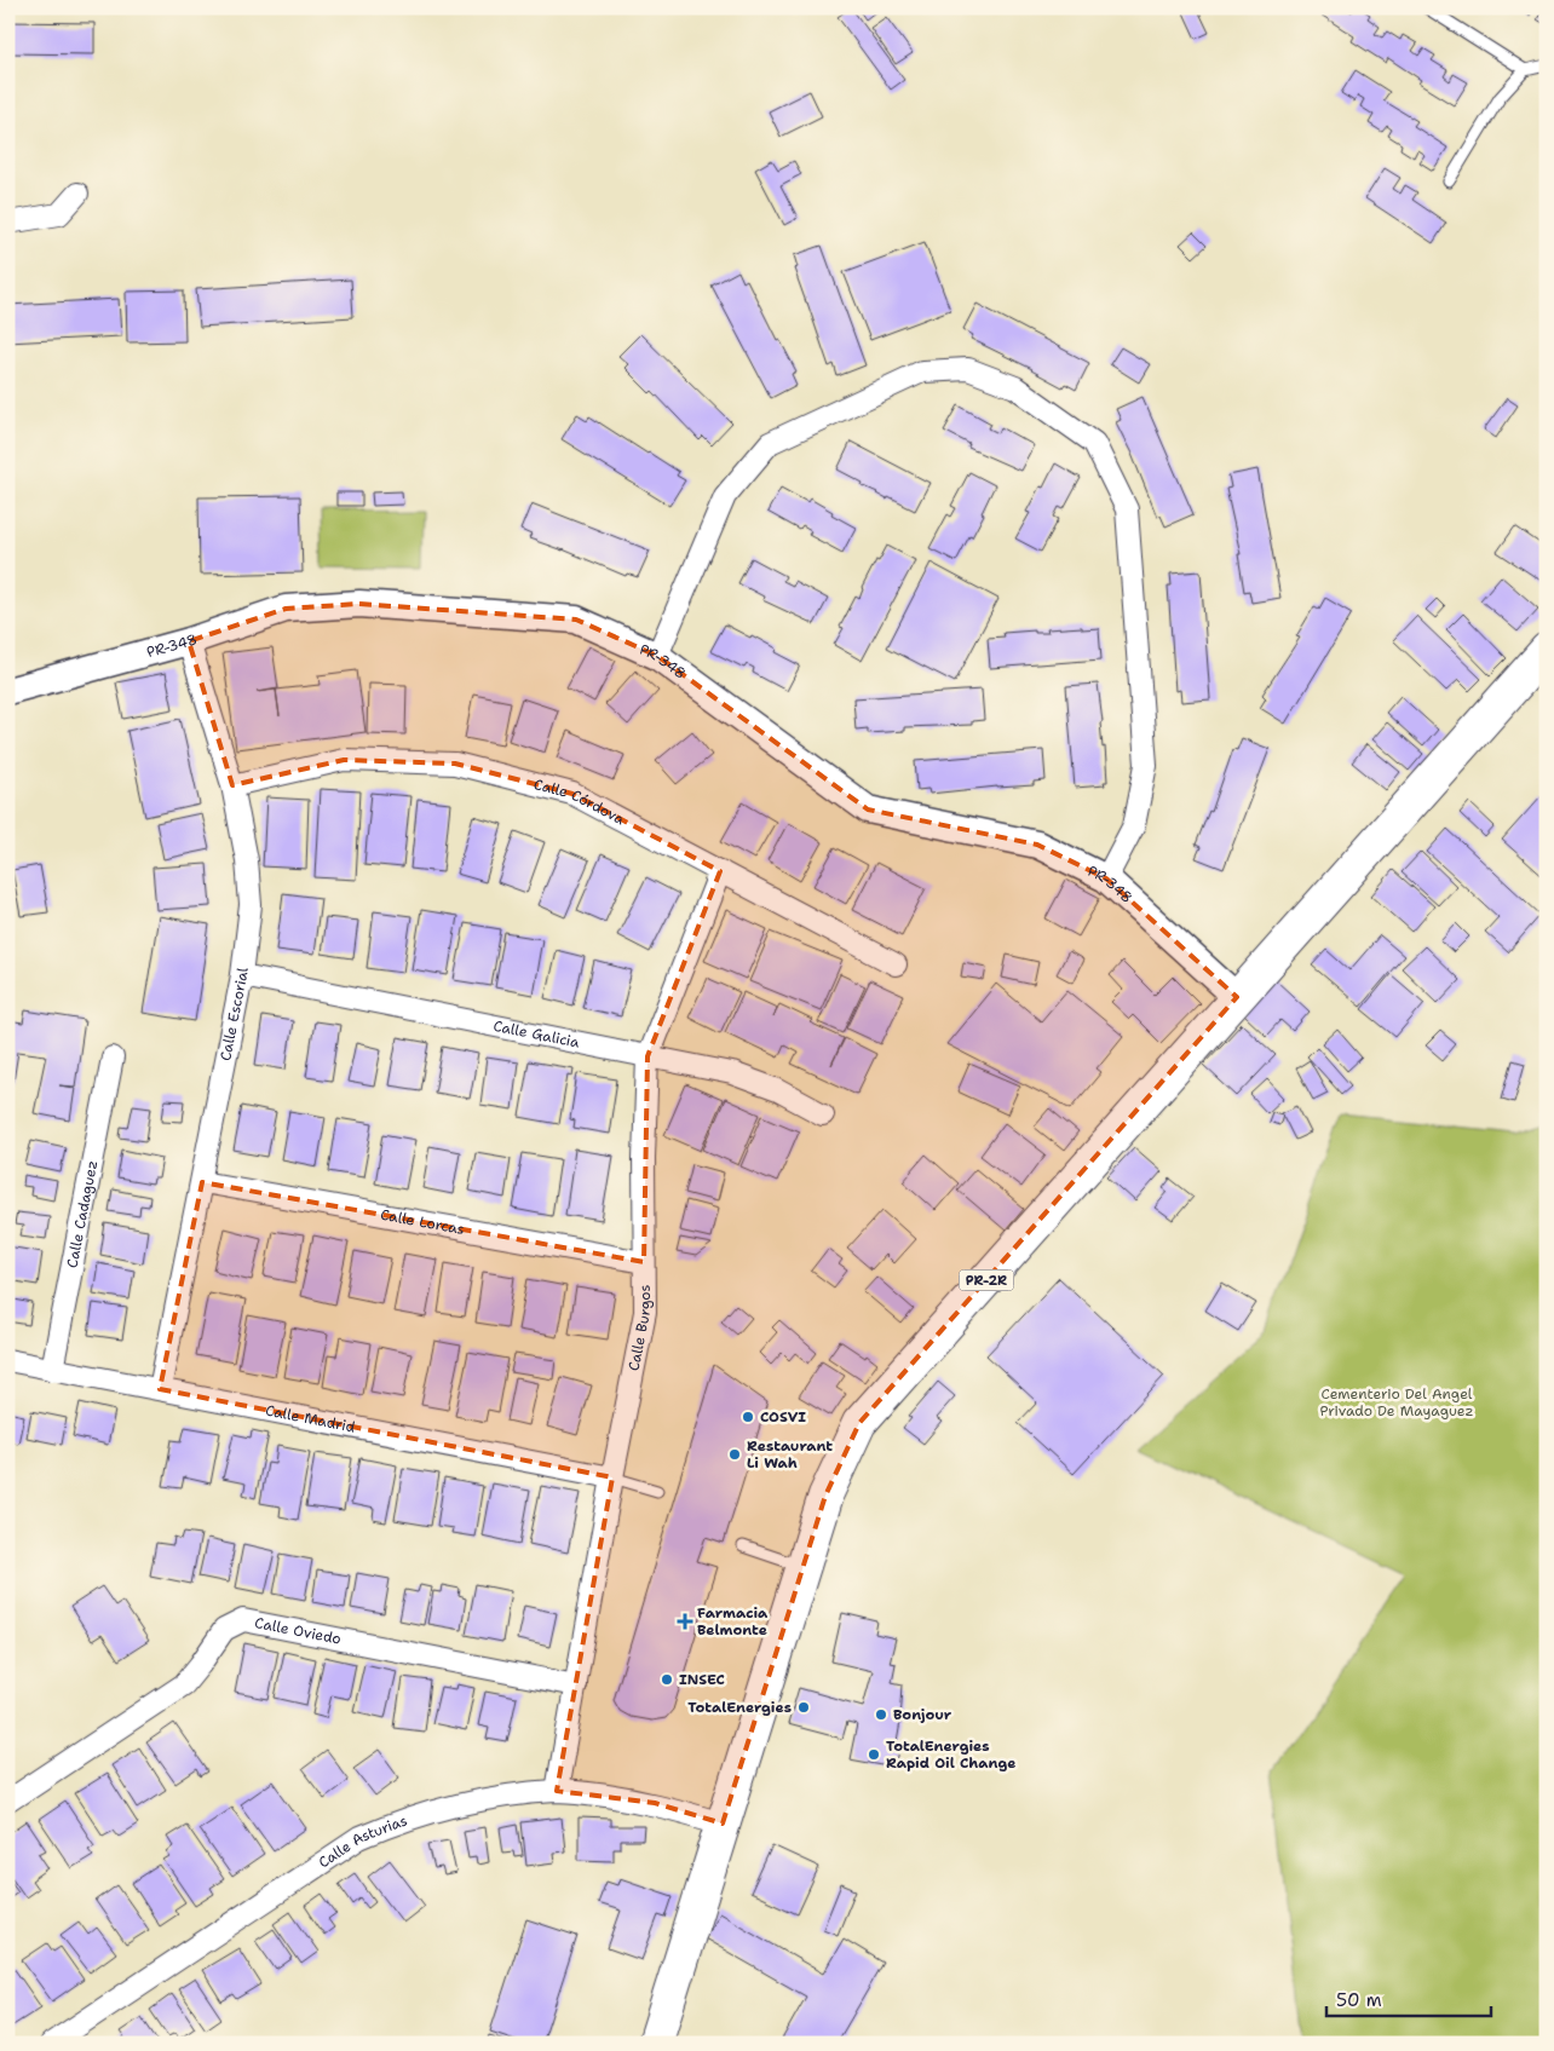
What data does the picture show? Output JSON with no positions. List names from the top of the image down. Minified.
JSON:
{"streets":{"main road":["PR-2R"],"street":["PR-348","Calle Córdova","Calle Escorial","Calle Galicia","Calle Cadaguez","Calle Lorcas","Calle Burgos","Calle Madrid","Calle Oviedo","Calle Asturias"]},"crossings":[["PR-348","Calle Escorial"],["PR-348","PR-2R"],["Calle Córdova","Calle Escorial"],["Calle Córdova","Calle Burgos"],["Calle Escorial","Calle Galicia"],["Calle Escorial","Calle Lorcas"],["Calle Escorial","Calle Madrid"],["Calle Galicia","Calle Burgos"],["Calle Cadaguez","Calle Madrid"],["Calle Lorcas","Calle Burgos"],["PR-2R","Calle Asturias"],["Calle Burgos","Calle Madrid"],["Calle Burgos","Calle Oviedo"],["Calle Burgos","Calle Asturias"]],"parks":["Cementerio Del Angel Privado De Mayaguez"],"places":{"other":["COSVI","Restaurant Li Wah","INSEC","TotalEnergies","Bonjour","TotalEnergies Rapid Oil Change"],"health":["Farmacia Belmonte"]},"scale_bar":"50 m"}
